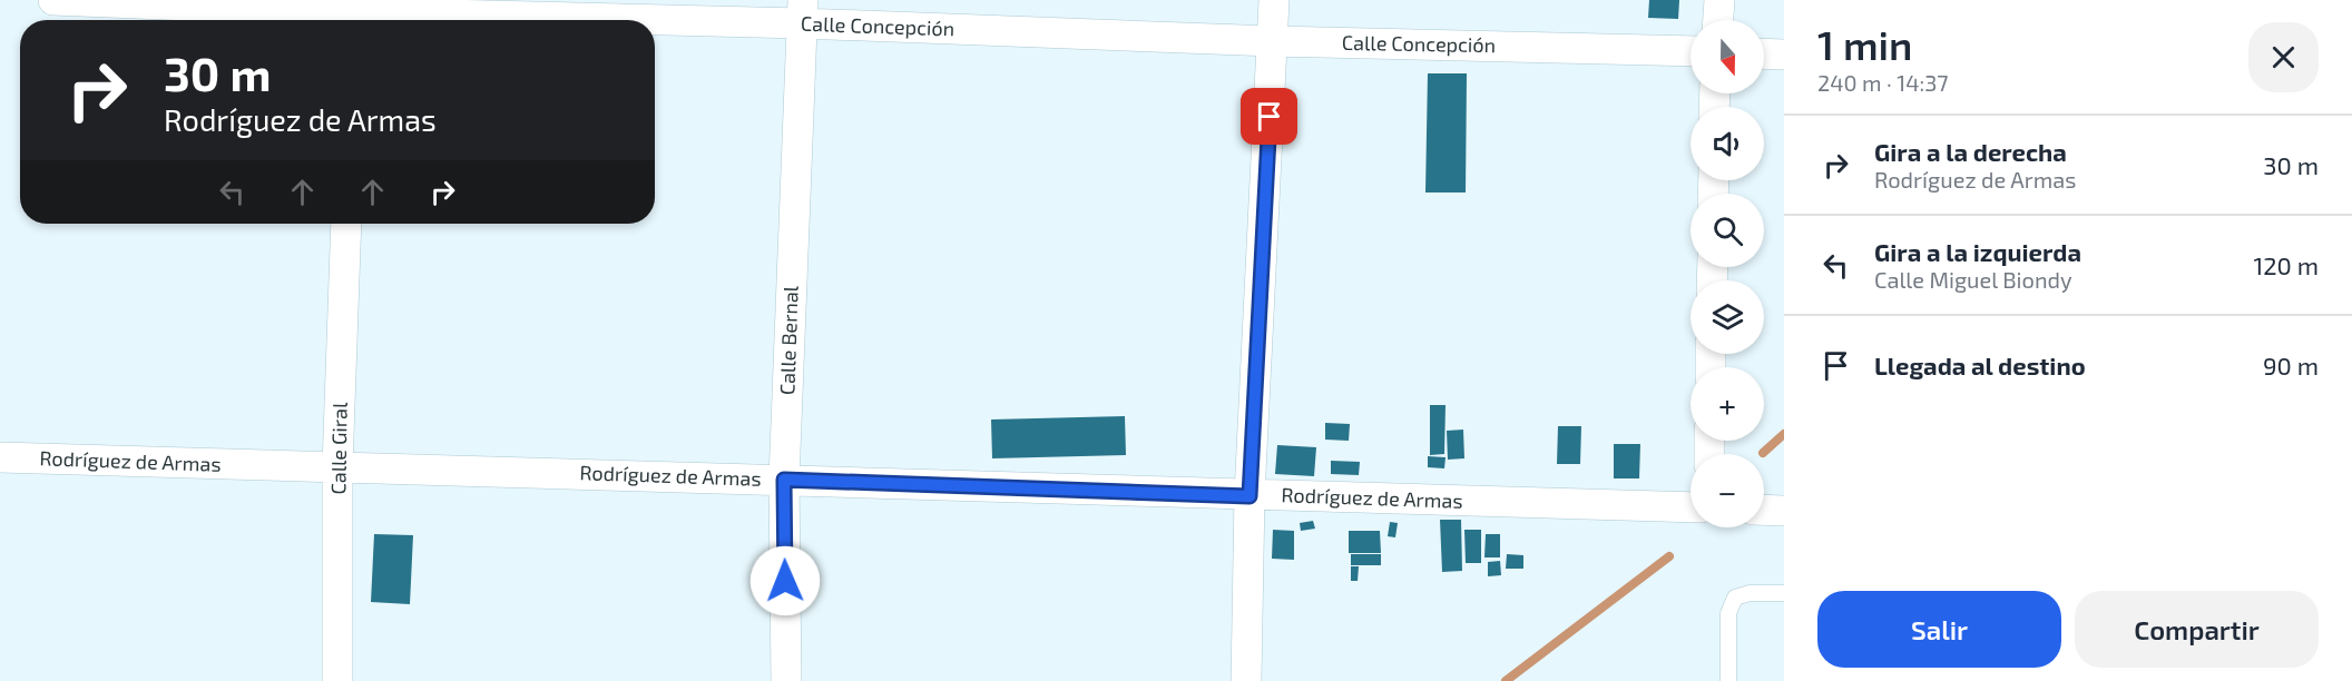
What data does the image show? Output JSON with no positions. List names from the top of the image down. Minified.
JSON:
{"streets":{"street":["Calle Concepción","Calle Bernal","Calle Giral","Rodríguez de Armas"]},"crossings":[["Calle Concepción","Calle Bernal"],["Calle Bernal","Rodríguez de Armas"],["Calle Giral","Rodríguez de Armas"]],"north":"bottom","page":{"heading":["1 min","240 m · 14:37"],"map_buttons":["+","−"],"turn":["30 m","Rodríguez de Armas"],"list":[{"name":"Gira a la derecha","note":"Rodríguez de Armas","value":"30 m"},{"name":"Gira a la izquierda","note":"Calle Miguel Biondy","value":"120 m"},{"name":"Llegada al destino","value":"90 m"}],"buttons":["Salir","Compartir"]}}
